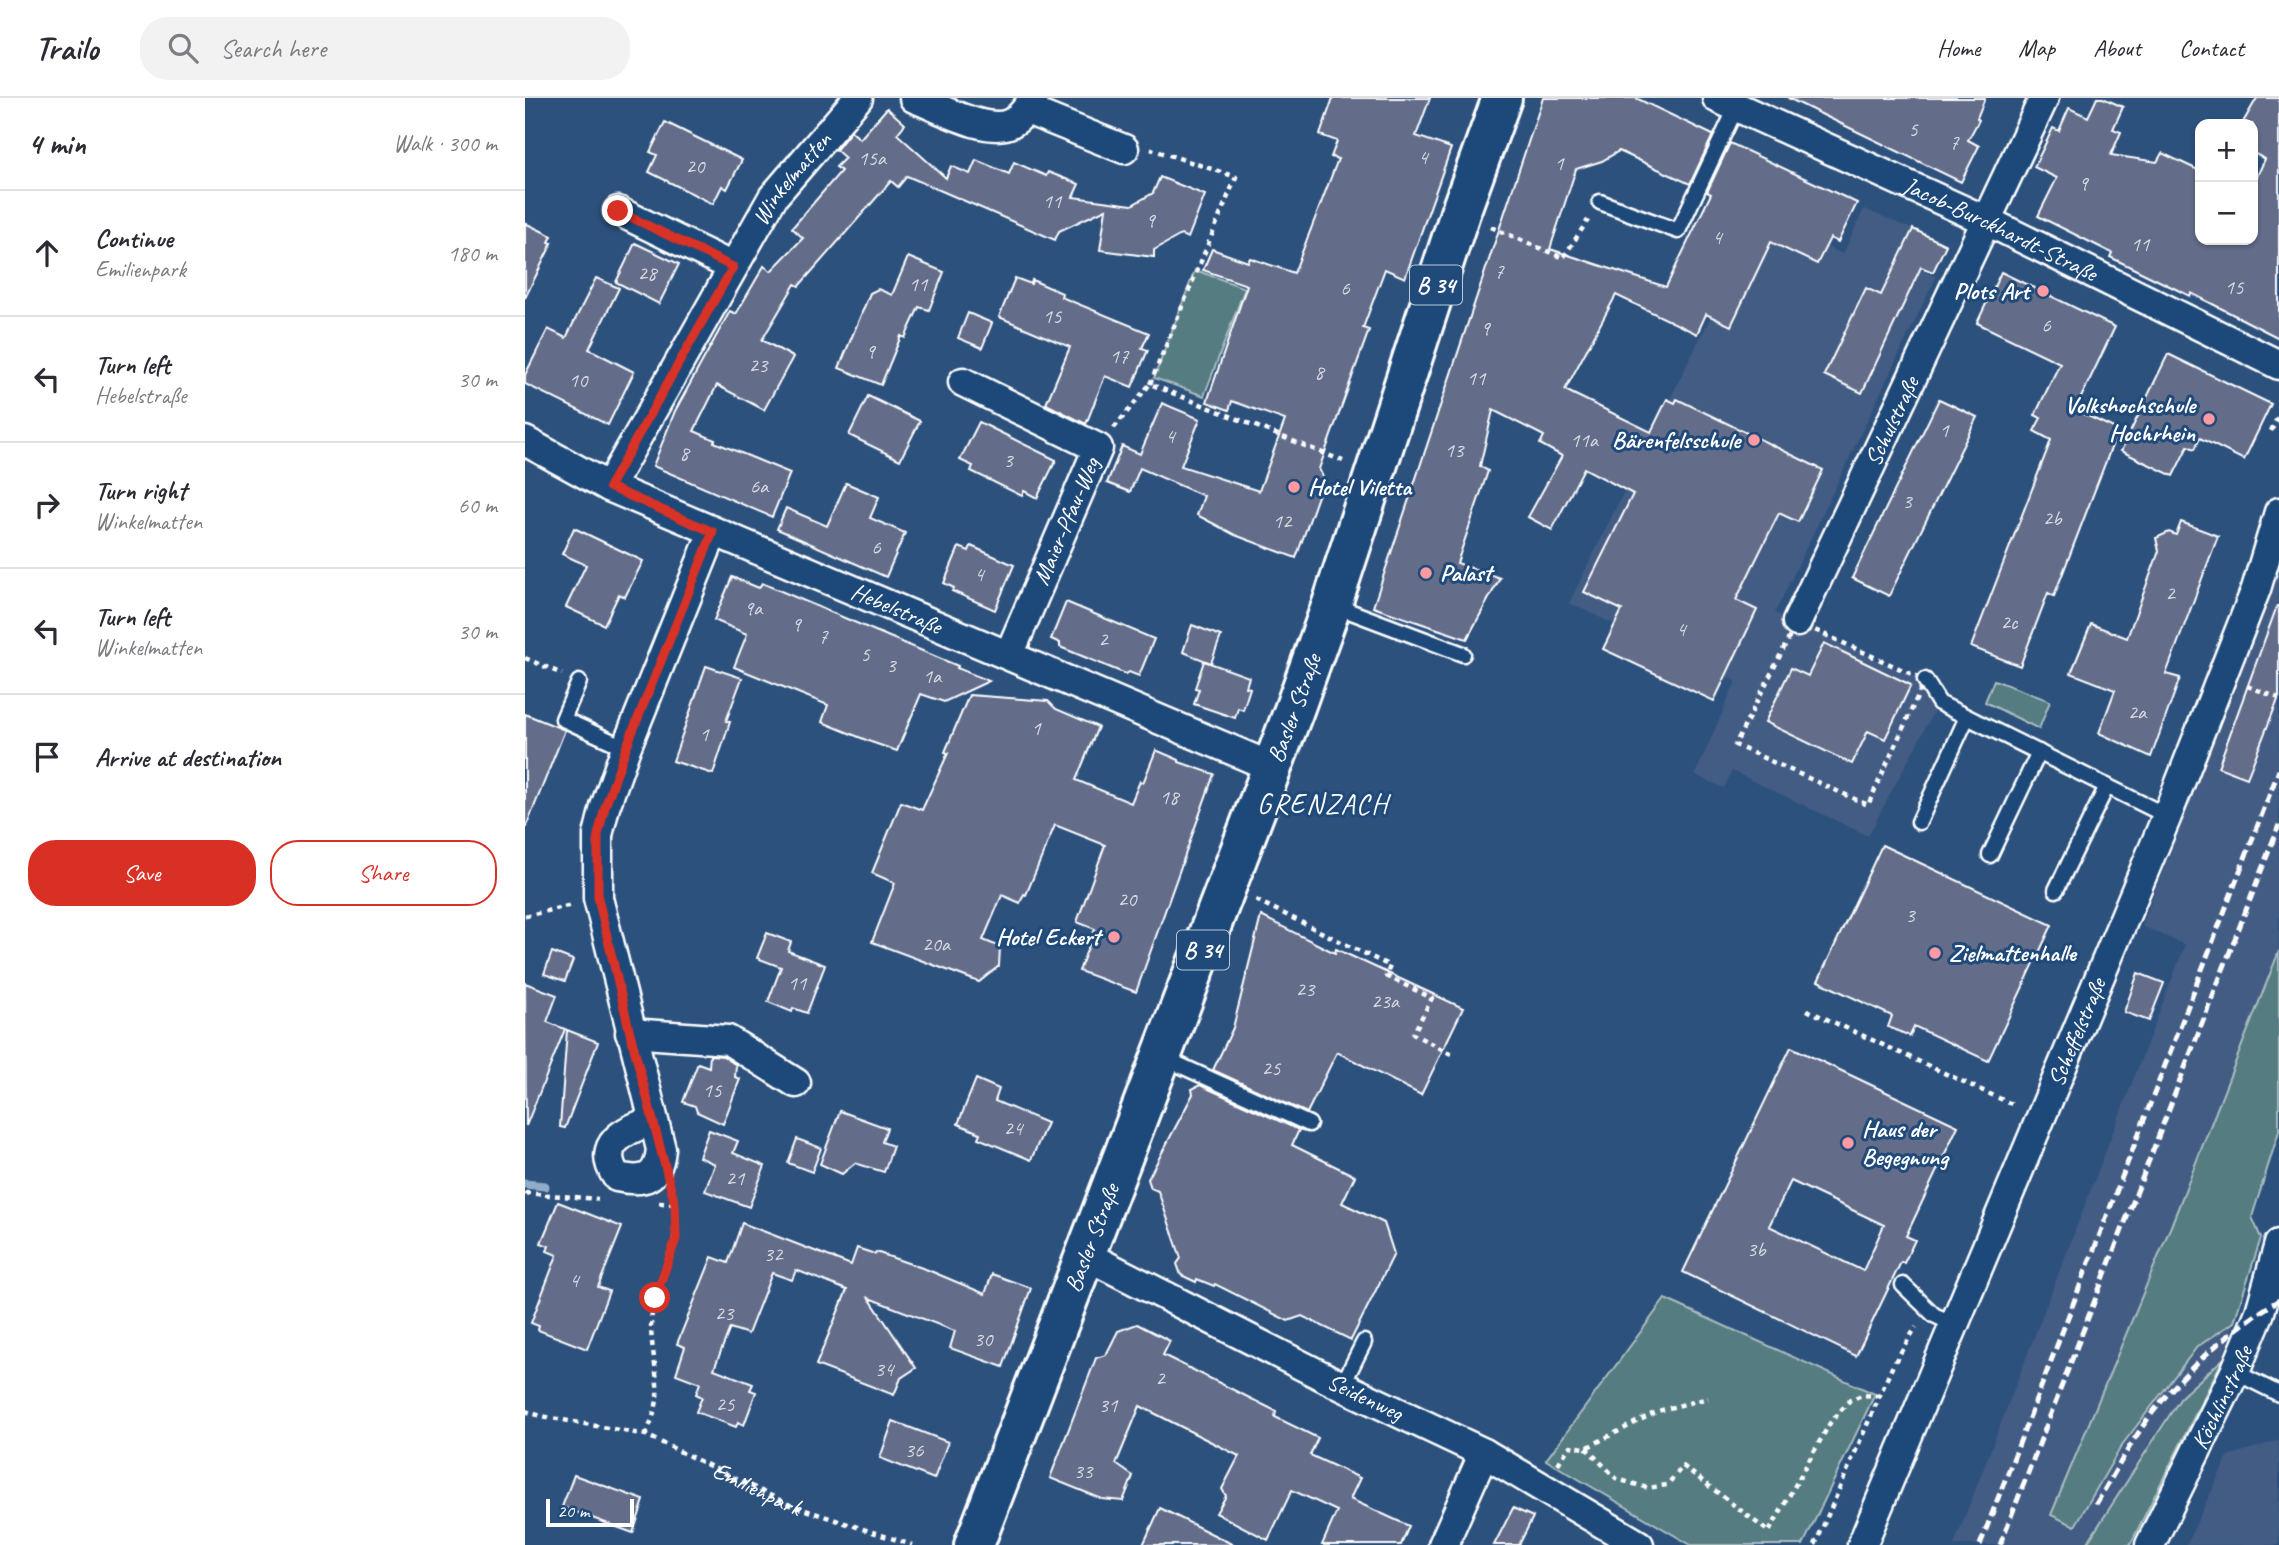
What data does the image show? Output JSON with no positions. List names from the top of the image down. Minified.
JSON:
{"streets":{"main road":["B 34","Basler Straße"],"street":["Winkelmatten","Jacob-Burckhardt-Straße","Schulstraße","Maier-Pfau-Weg","Hebelstraße","Scheffelstraße","Seidenweg","Köchlinstraße"],"path":["Emilienpark"]},"crossings":[["Winkelmatten","Hebelstraße"],["Jacob-Burckhardt-Straße","Schulstraße"],["Maier-Pfau-Weg","Hebelstraße"],["Hebelstraße","Basler Straße"],["Basler Straße","Seidenweg"]],"districts":["GRENZACH"],"places":["Plots Art","Volkshochschule Hochrhein","Bärenfelsschule","Hotel Viletta","Palast","Hotel Eckert","Zielmattenhalle","Haus der Begegnung"],"house_numbers":["5","7","4","15a","1","20","9","11","9","4","11","7","28","11","15","6","15","6","9","9","17","23","8","11","10","1","4","11a","13","8","3","6a","3","2b","12","6","4","2","9a","2c","9","4","7","2","5","3","1a","2a","1","1","18","20","3","20a","11","23","23a","25","15","24","21","3b","32","4","23","30","34","2","25","31","36","33"],"scale_bar":"20 m","page":{"header":"Trailo","search":"Search here","nav":["Home","Map","About","Contact"],"heading":["4 min","Walk · 300 m"],"map_buttons":["+","−"],"list":[["Continue","Emilienpark","180 m"],["Turn left","Hebelstraße","30 m"],["Turn right","Winkelmatten","60 m"],["Turn left","Winkelmatten","30 m"],"Arrive at destination"],"buttons":["Save","Share"],"scale":"20 m"}}
